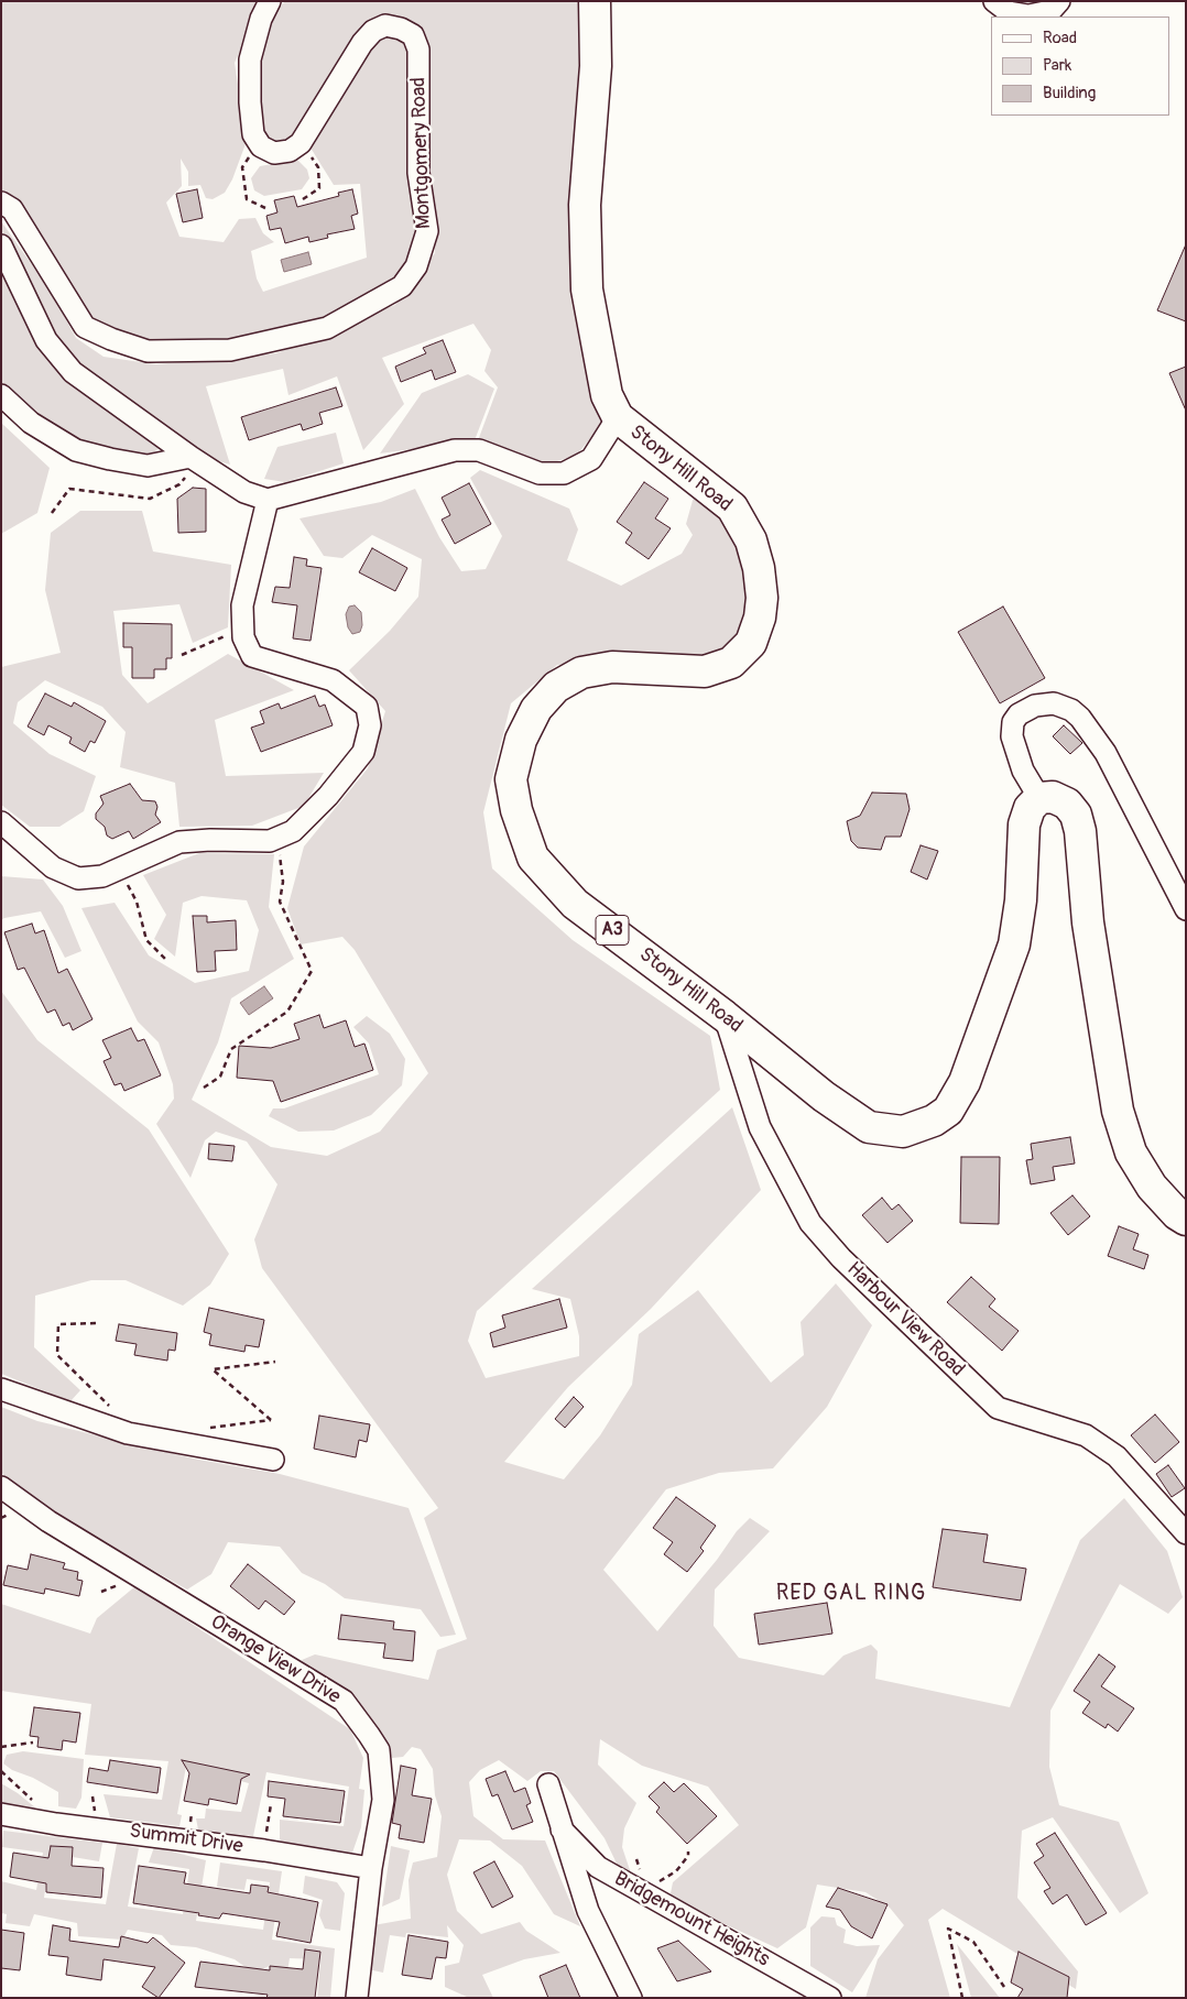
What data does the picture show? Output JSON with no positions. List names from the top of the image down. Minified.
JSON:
{"streets":{"main road":["Stony Hill Road","A3"],"street":["Montgomery Road","Harbour View Road","Orange View Drive","Summit Drive","Bridgemount Heights"]},"crossings":[["Stony Hill Road","Harbour View Road"],["Orange View Drive","Summit Drive"]],"districts":["RED GAL RING"],"legend":["Road","Park","Building"]}
